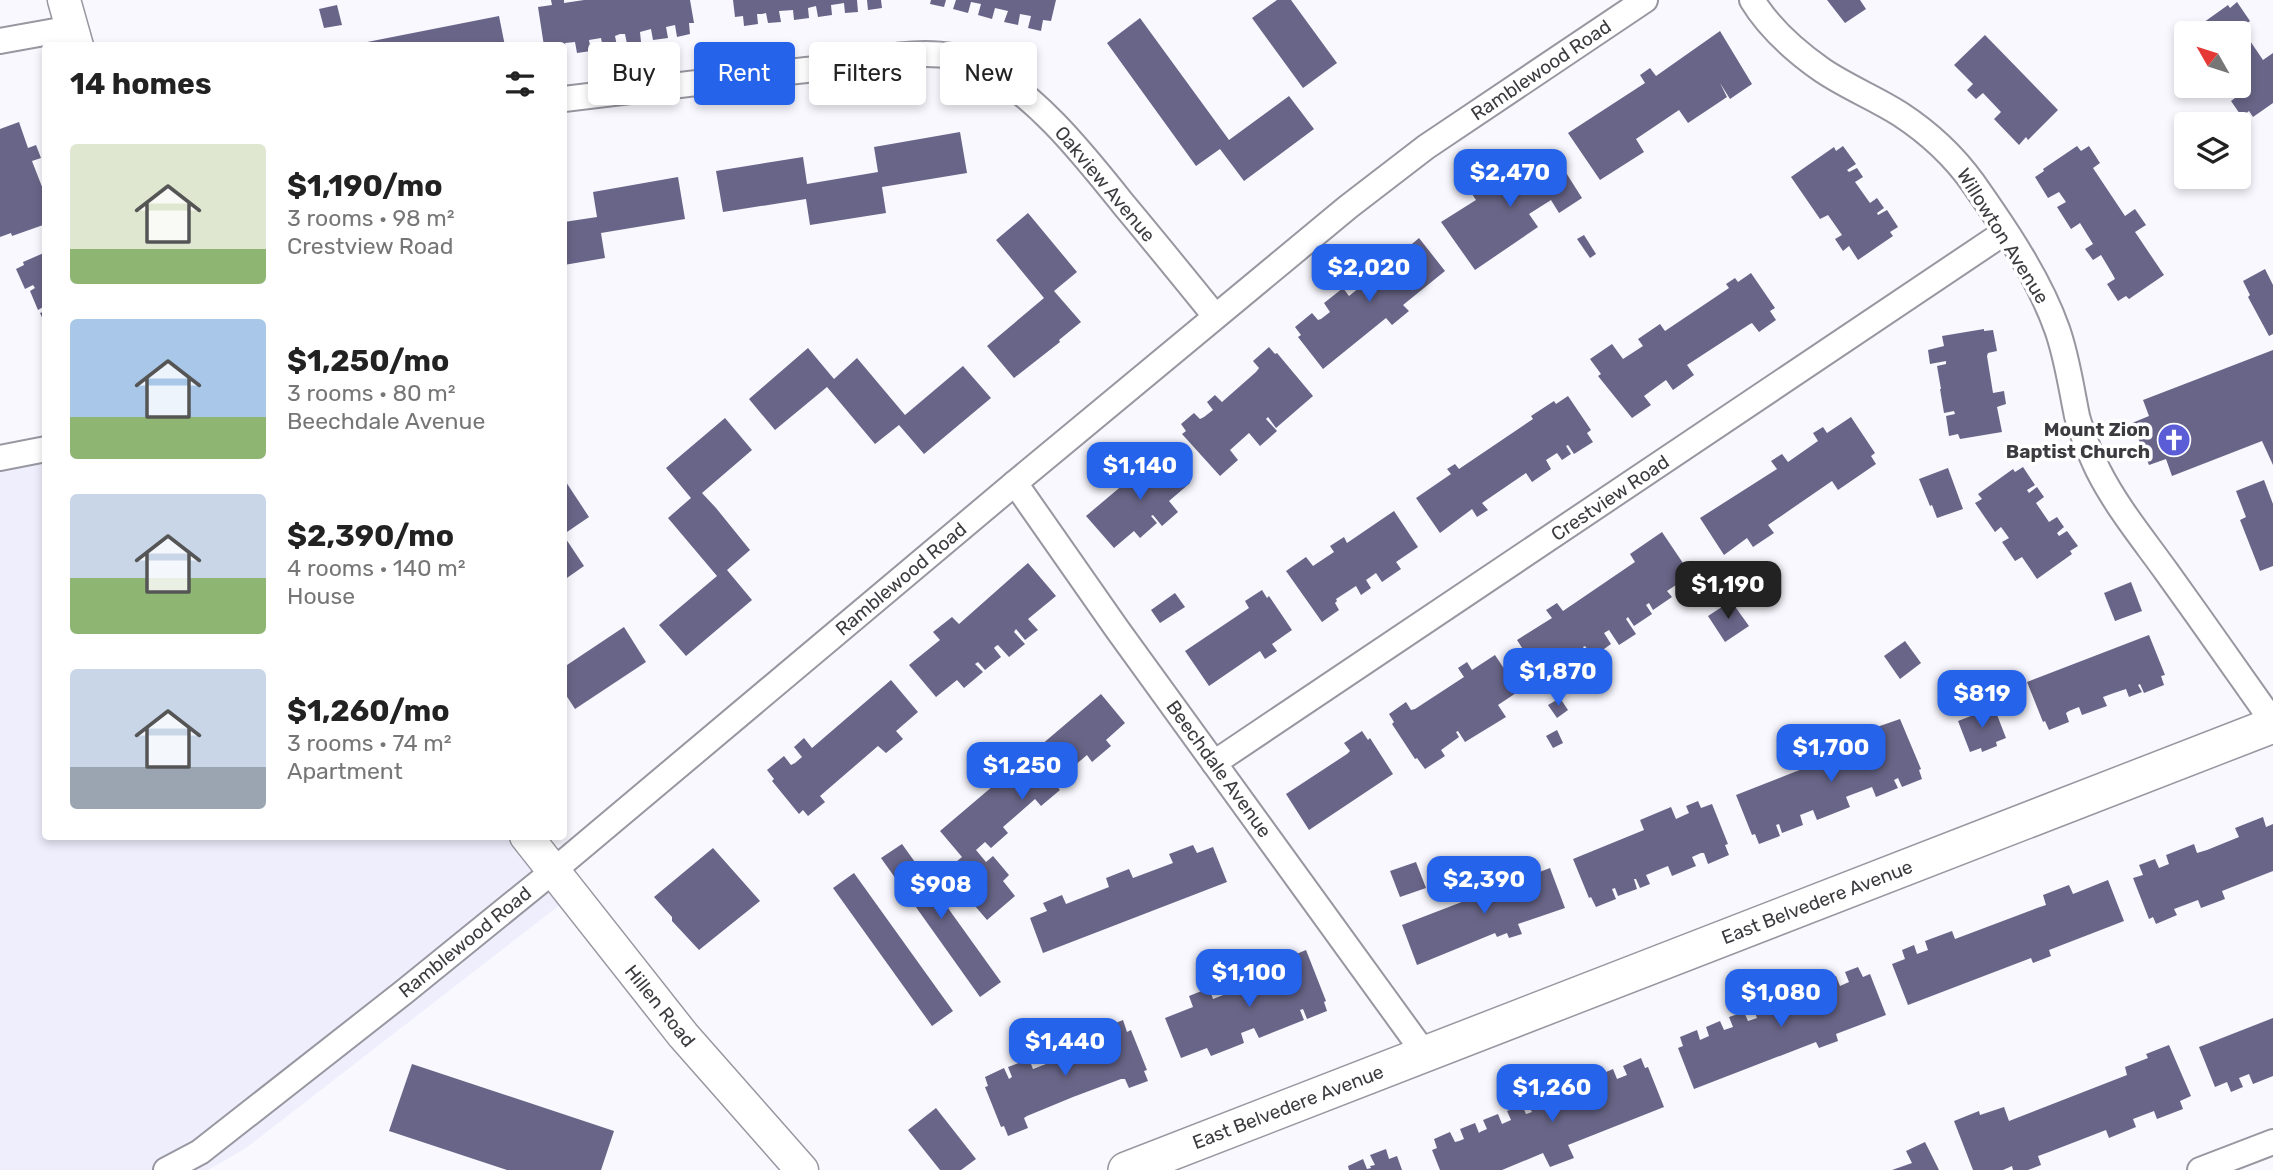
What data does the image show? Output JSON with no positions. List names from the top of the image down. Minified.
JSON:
{"streets":{"main road":["East Belvedere Avenue"],"street":["Ramblewood Road","Oakview Avenue","Willowton Avenue","Crestview Road","Beechdale Avenue","Hillen Road"]},"crossings":[["Ramblewood Road","Oakview Avenue"],["Ramblewood Road","Beechdale Avenue"],["Ramblewood Road","Hillen Road"],["Willowton Avenue","Crestview Road"],["Willowton Avenue","East Belvedere Avenue"],["Crestview Road","Beechdale Avenue"],["Beechdale Avenue","East Belvedere Avenue"]],"places":{"church":["Mount Zion Baptist Church"]},"north":"top left","page":{"chip":["Buy","Rent","Filters","New"],"heading":"14 homes","list":[{"name":"$1,190/mo","note":"3 rooms · 98 m² · Crestview Road"},{"name":"$1,250/mo","note":"3 rooms · 80 m² · Beechdale Avenue"},{"name":"$2,390/mo","note":"4 rooms · 140 m² · House"},{"name":"$1,260/mo","note":"3 rooms · 74 m² · Apartment"}],"price":["$2,470","$2,020","$1,140","$1,190","$1,870","$819","$1,700","$1,250","$2,390","$908","$1,100","$1,080","$1,440","$1,260"]}}
